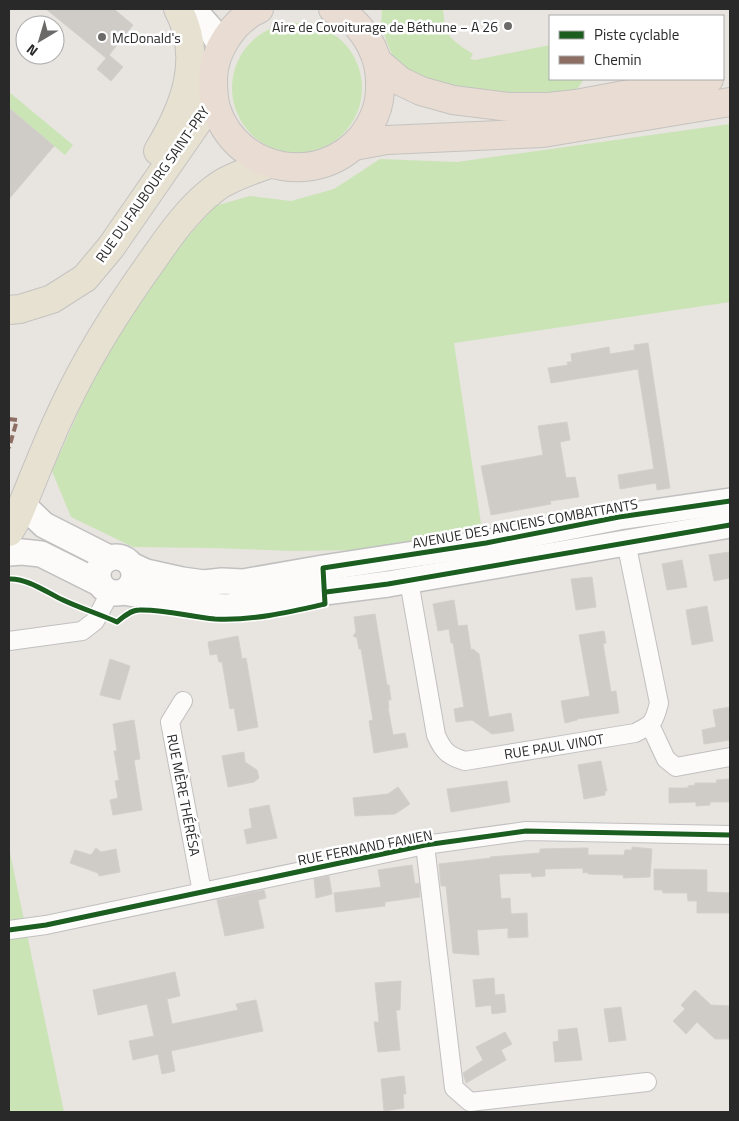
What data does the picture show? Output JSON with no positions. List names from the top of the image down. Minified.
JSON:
{"streets":{"main road":["RUE DU FAUBOURG SAINT-PRY"],"street":["AVENUE DES ANCIENS COMBATTANTS","RUE PAUL VINOT","RUE MÈRE THÉRÉSA","RUE FERNAND FANIEN"]},"crossings":[["RUE MÈRE THÉRÉSA","RUE FERNAND FANIEN"]],"places":["Aire de Covoiturage de Béthune − A 26","McDonald's"],"legend":["Piste cyclable","Chemin"],"north":"bottom left"}
